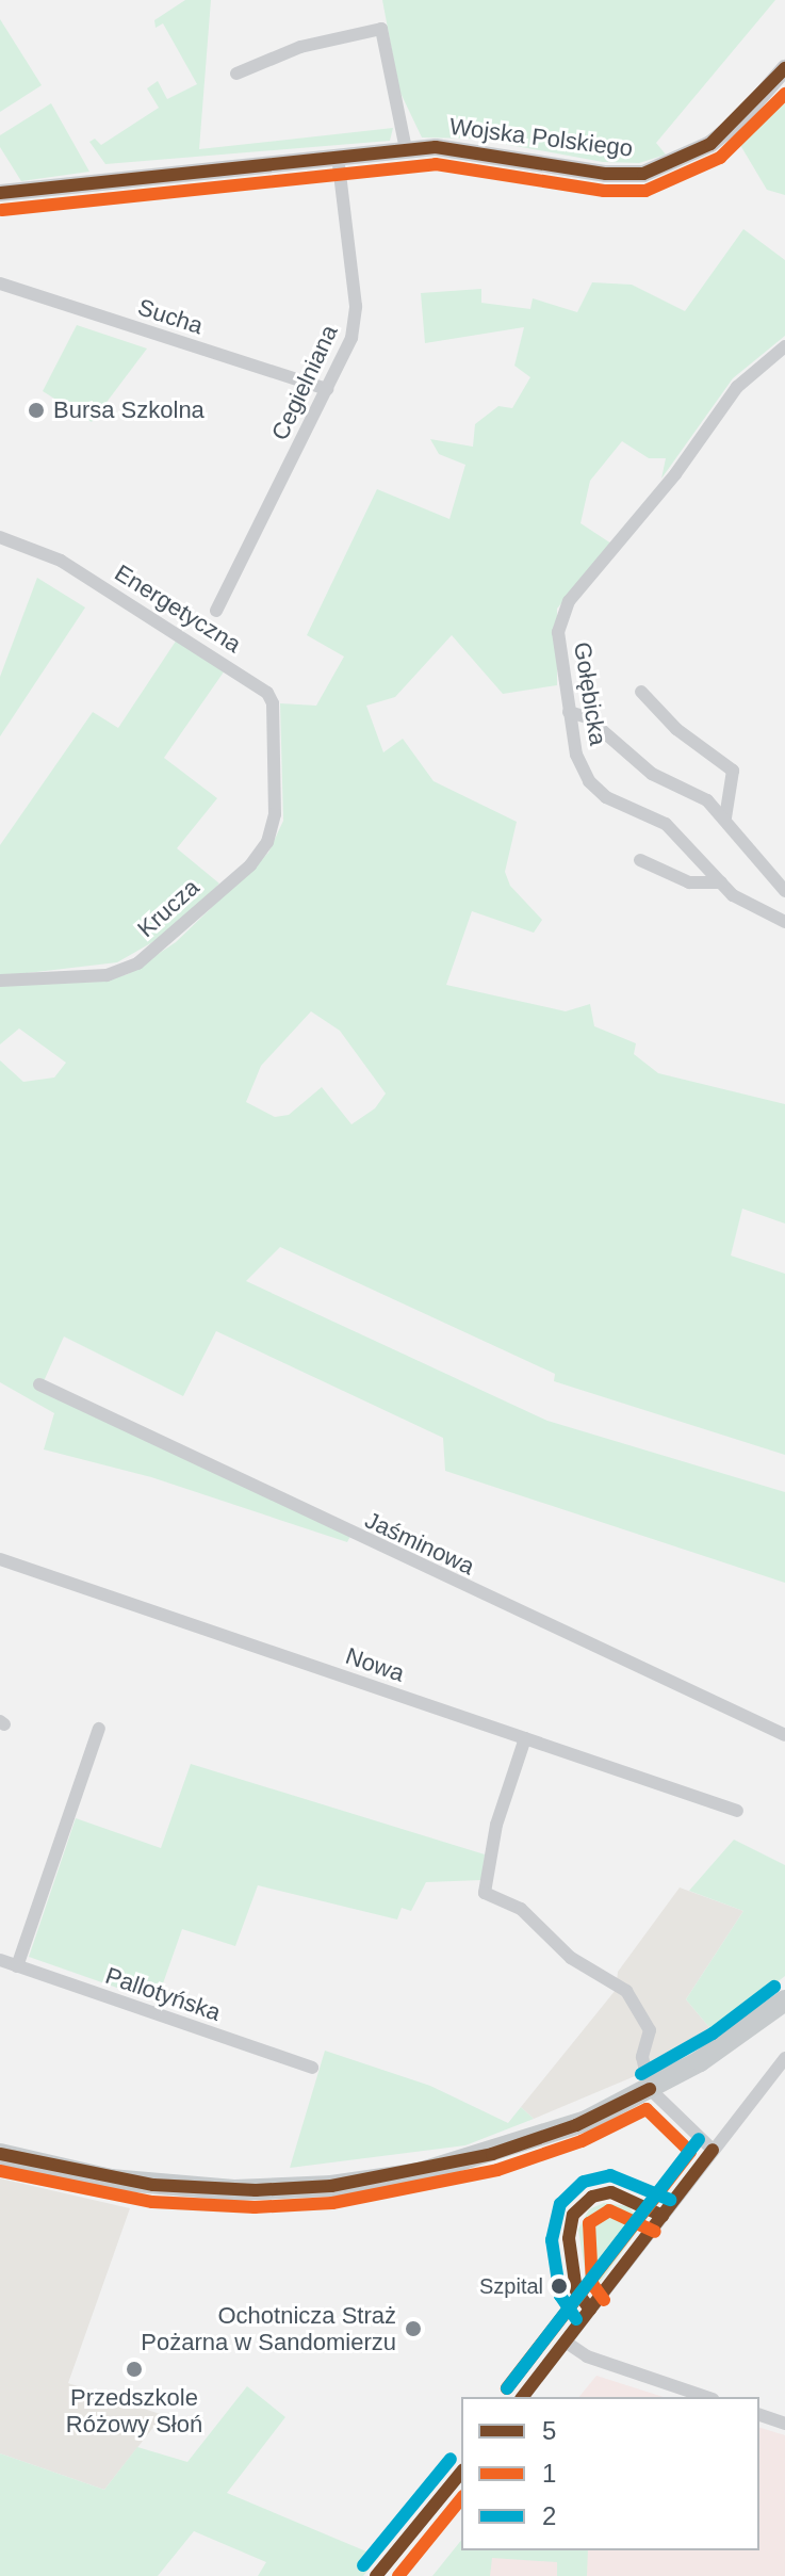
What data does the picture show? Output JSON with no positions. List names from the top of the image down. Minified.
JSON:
{"streets":{"street":["Wojska Polskiego","Sucha","Cegielniana","Energetyczna","Gołębicka","Krucza","Jaśminowa","Nowa","Pallotyńska"]},"crossings":[["Wojska Polskiego","Cegielniana"],["Sucha","Cegielniana"],["Energetyczna","Krucza"]],"places":["Bursa Szkolna","Szpital","Ochotnicza Straż Pożarna w Sandomierzu","Przedszkole Różowy Słoń"],"lines":["transit line 5","transit line 1","transit line 2"],"legend":["5","1","2"]}
